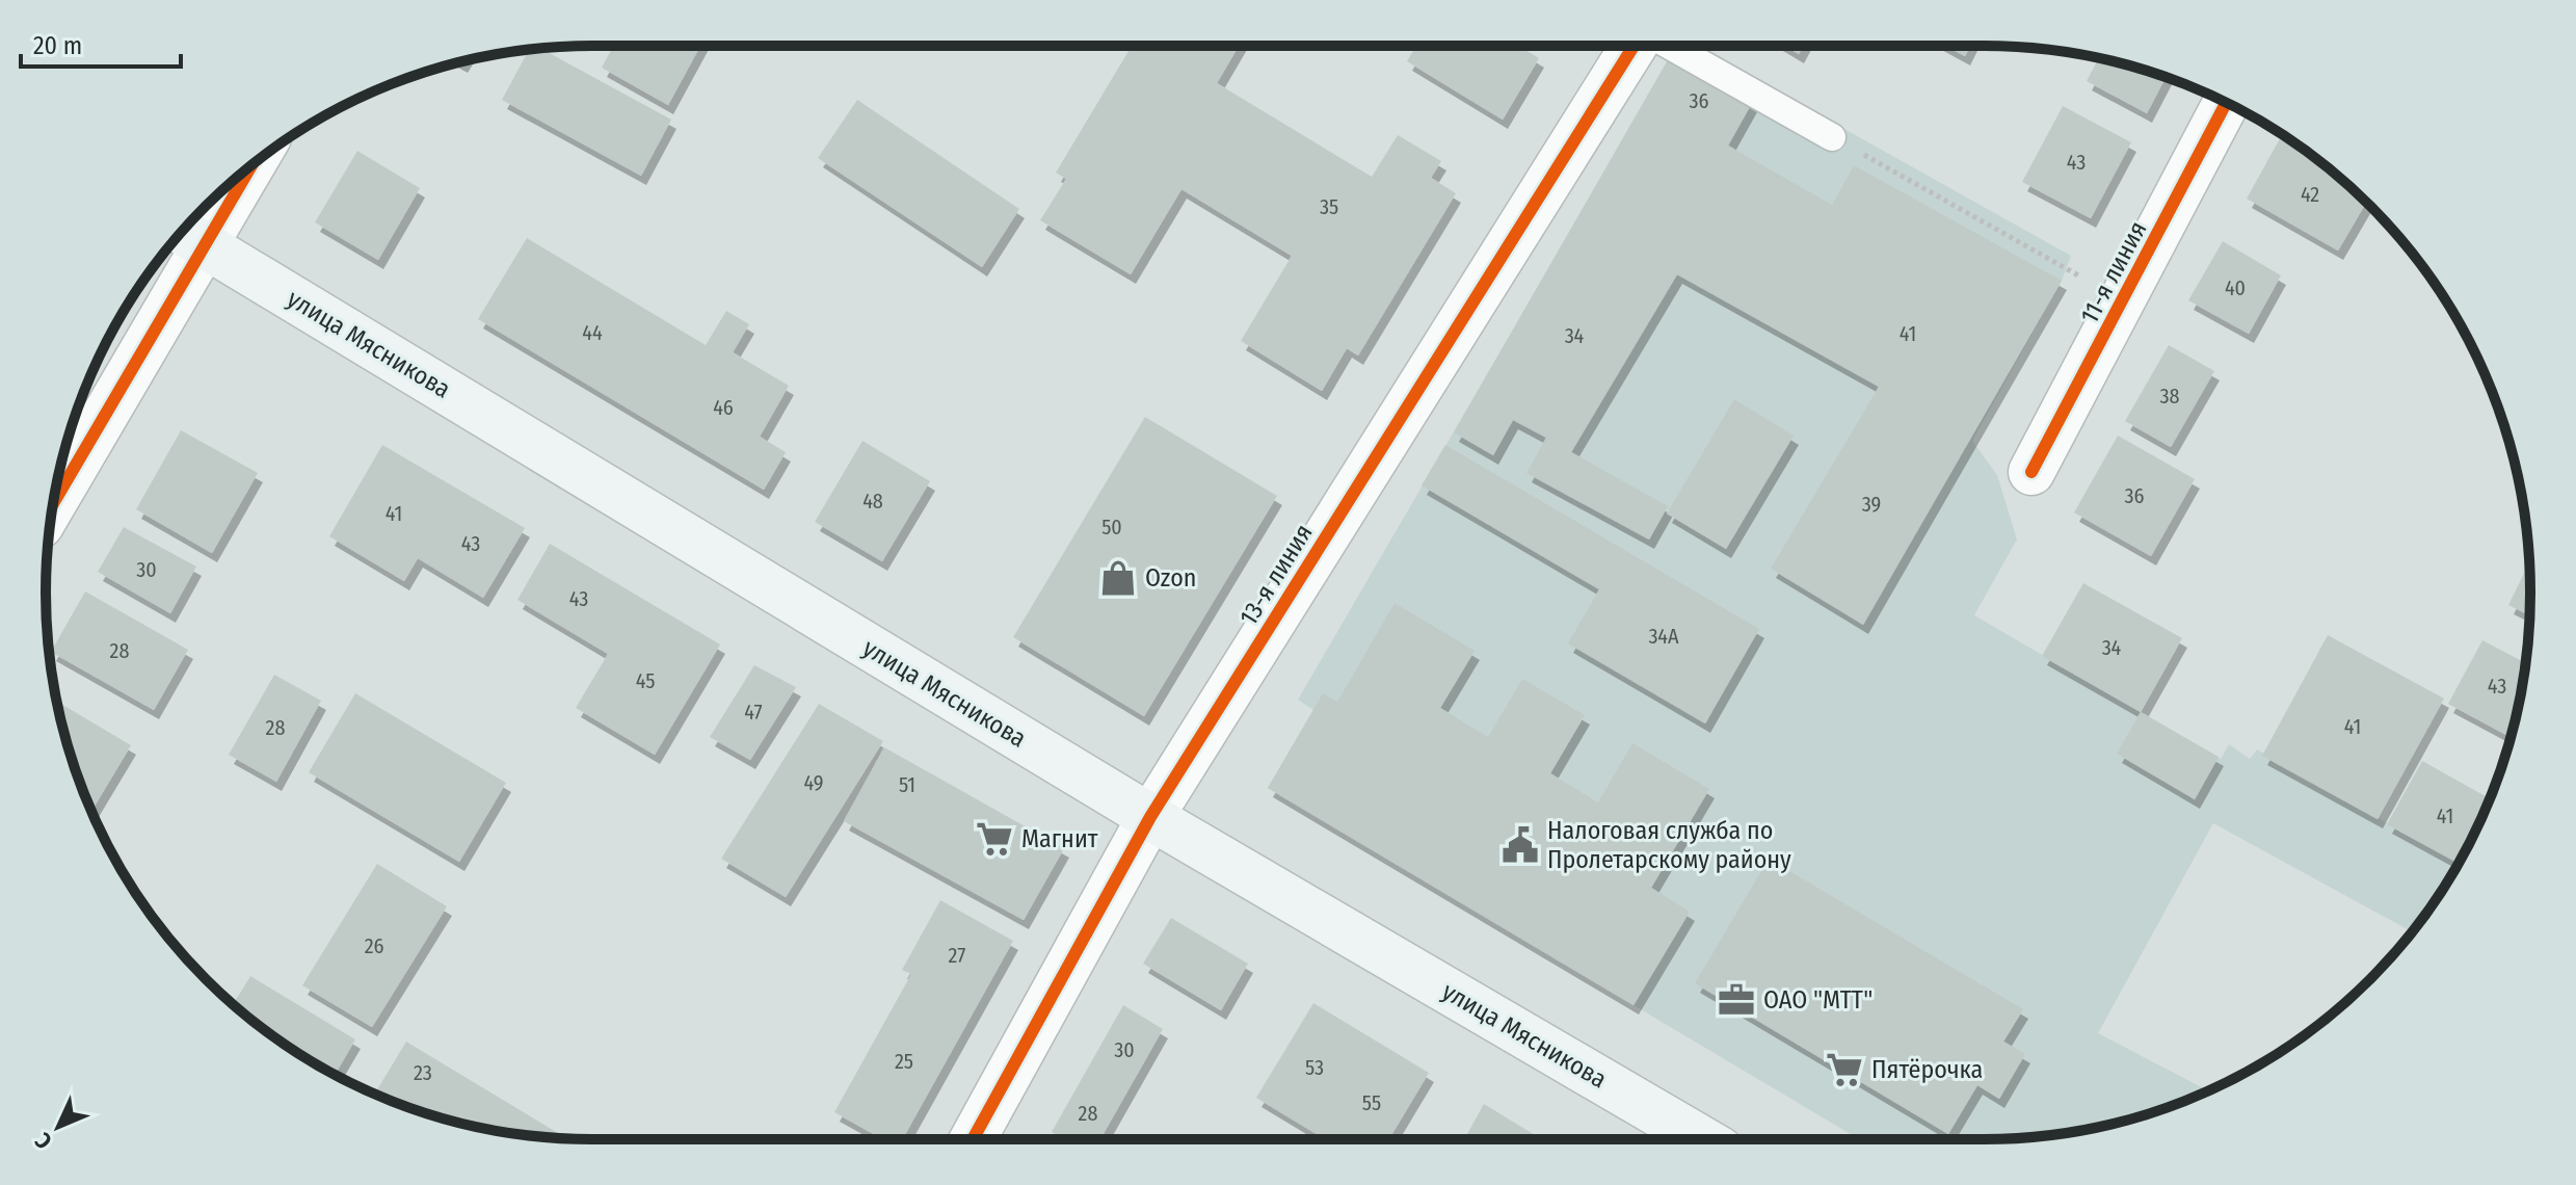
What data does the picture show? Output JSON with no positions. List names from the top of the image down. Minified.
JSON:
{"streets":{"main road":["улица Мясникова"],"street":["11-я линия","13-я линия"]},"crossings":[["улица Мясникова","13-я линия"]],"places":{"shop":["Ozon"],"supermarket":["Магнит","Пятёрочка"],"public building":["Налоговая служба по Пролетарскому району"],"office":["ОАО \"МТТ\""]},"house_numbers":["36","43","42","35","40","44","41","34","38","46","36","48","39","41","50","43","30","43","34А","34","28","45","43","47","41","28","49","51","41","26","27","30","25","53","23","55","28"],"scale_bar":"20 m","north":"bottom left"}
